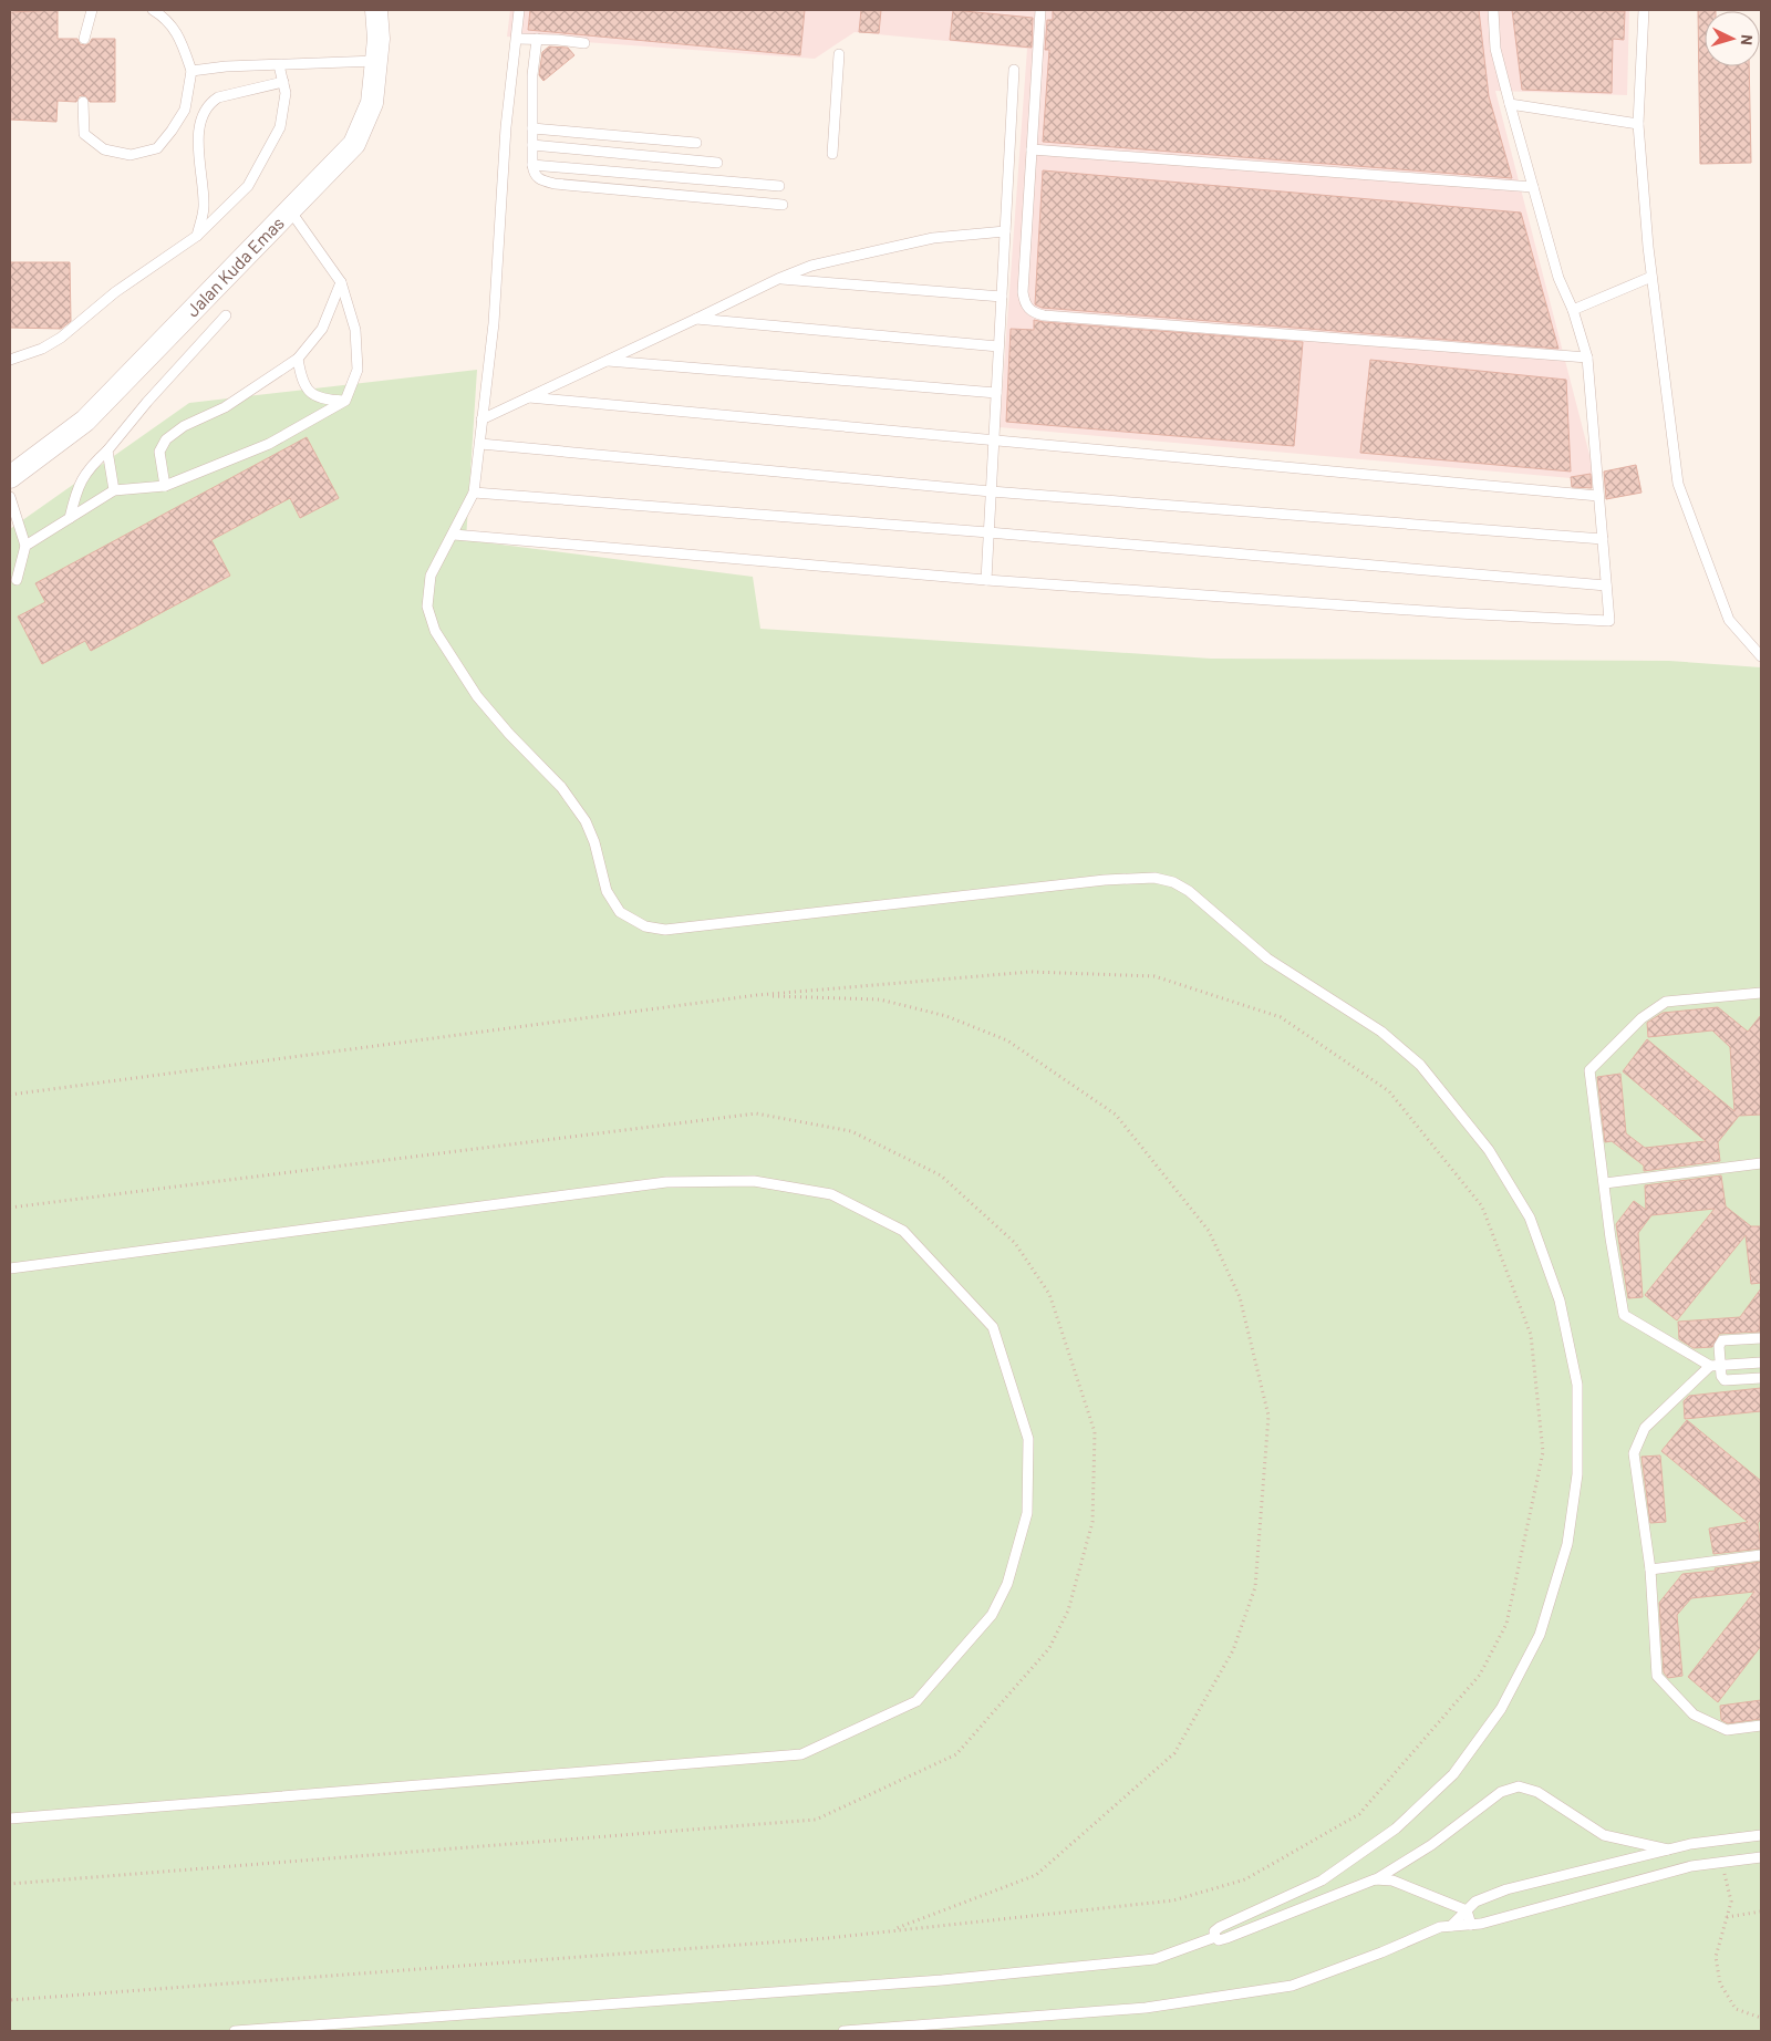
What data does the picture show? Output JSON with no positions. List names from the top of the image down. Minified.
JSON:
{"streets":{"street":["Jalan Kuda Emas"]},"north":"right"}
